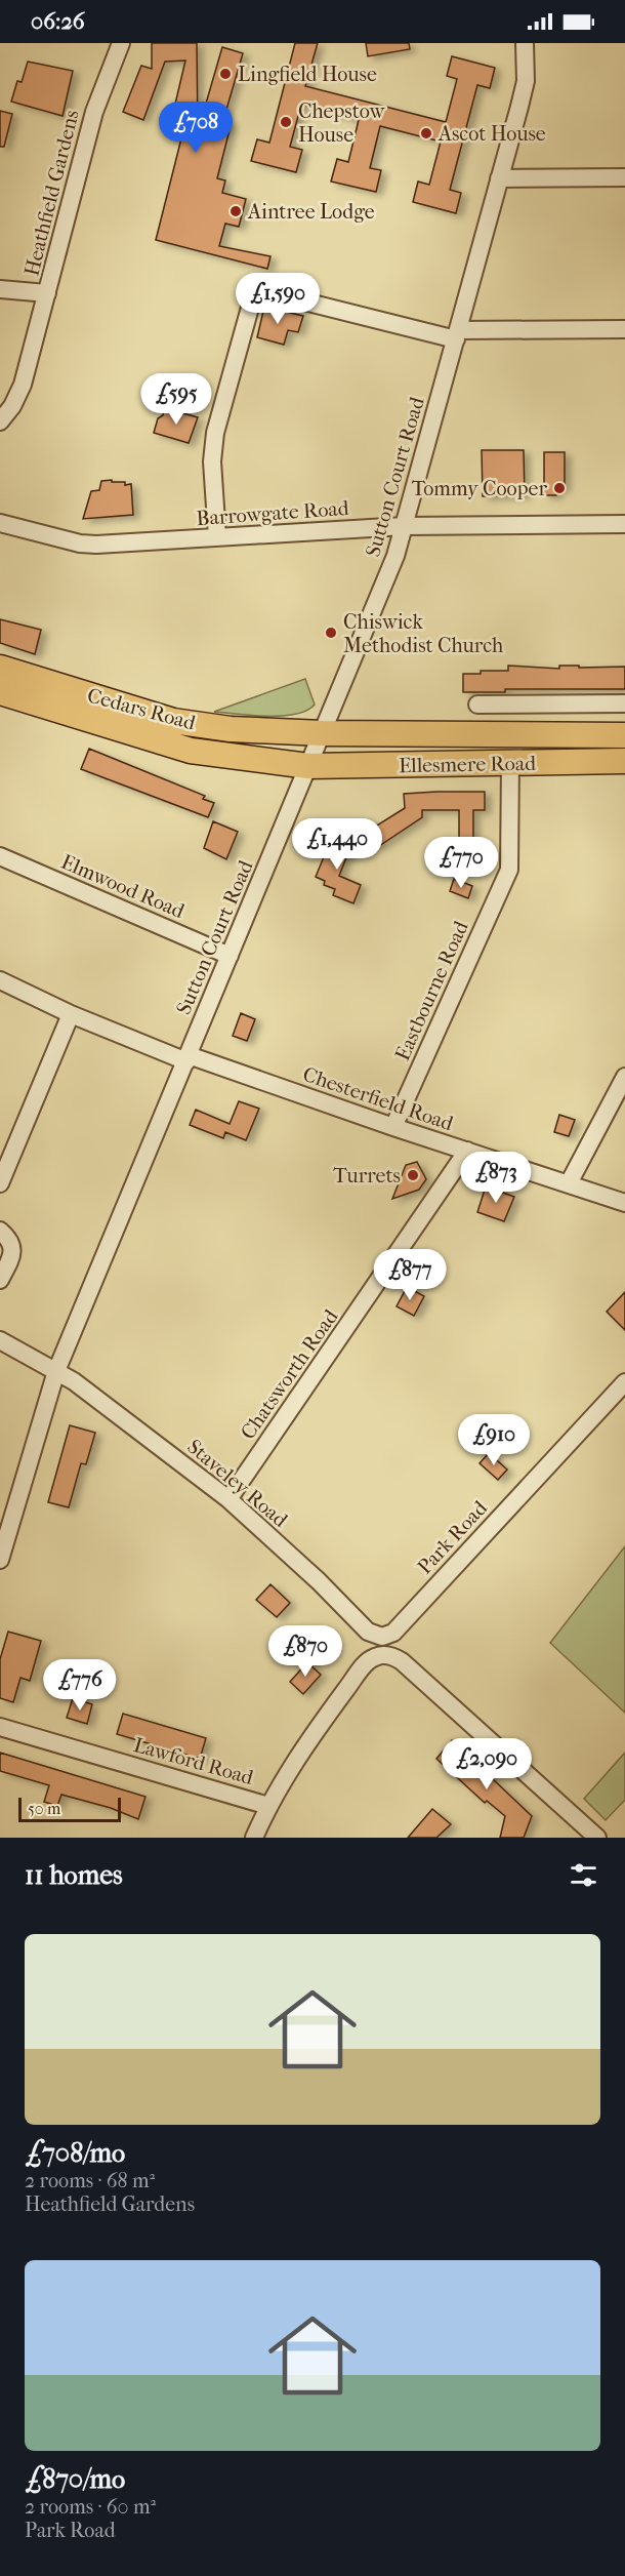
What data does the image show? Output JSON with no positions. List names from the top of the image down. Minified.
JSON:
{"streets":{"highway":["Cedars Road","Ellesmere Road"],"street":["Heathfield Gardens","Sutton Court Road","Barrowgate Road","Elmwood Road","Eastbourne Road","Chesterfield Road","Chatsworth Road","Staveley Road","Park Road","Lawford Road"]},"crossings":[["Sutton Court Road","Barrowgate Road"],["Sutton Court Road","Cedars Road"],["Sutton Court Road","Ellesmere Road"],["Sutton Court Road","Elmwood Road"],["Sutton Court Road","Chesterfield Road"],["Sutton Court Road","Staveley Road"],["Cedars Road","Ellesmere Road"],["Ellesmere Road","Eastbourne Road"],["Eastbourne Road","Chesterfield Road"],["Chesterfield Road","Chatsworth Road"],["Chatsworth Road","Staveley Road"],["Staveley Road","Park Road"]],"places":["Lingfield House","Chepstow House","Ascot House","Aintree Lodge","Tommy Cooper","Chiswick Methodist Church","Turrets"],"scale_bar":"50 m","page":{"status":"06:26","price":["£708","£1,590","£595","£1,440","£770","£873","£877","£910","£870","£776","£2,090"],"scale":"50 m","heading":"11 homes","list":[{"name":"£708/mo","note":"2 rooms · 68 m² · Heathfield Gardens"},{"name":"£870/mo","note":"2 rooms · 60 m² · Park Road"}]}}
